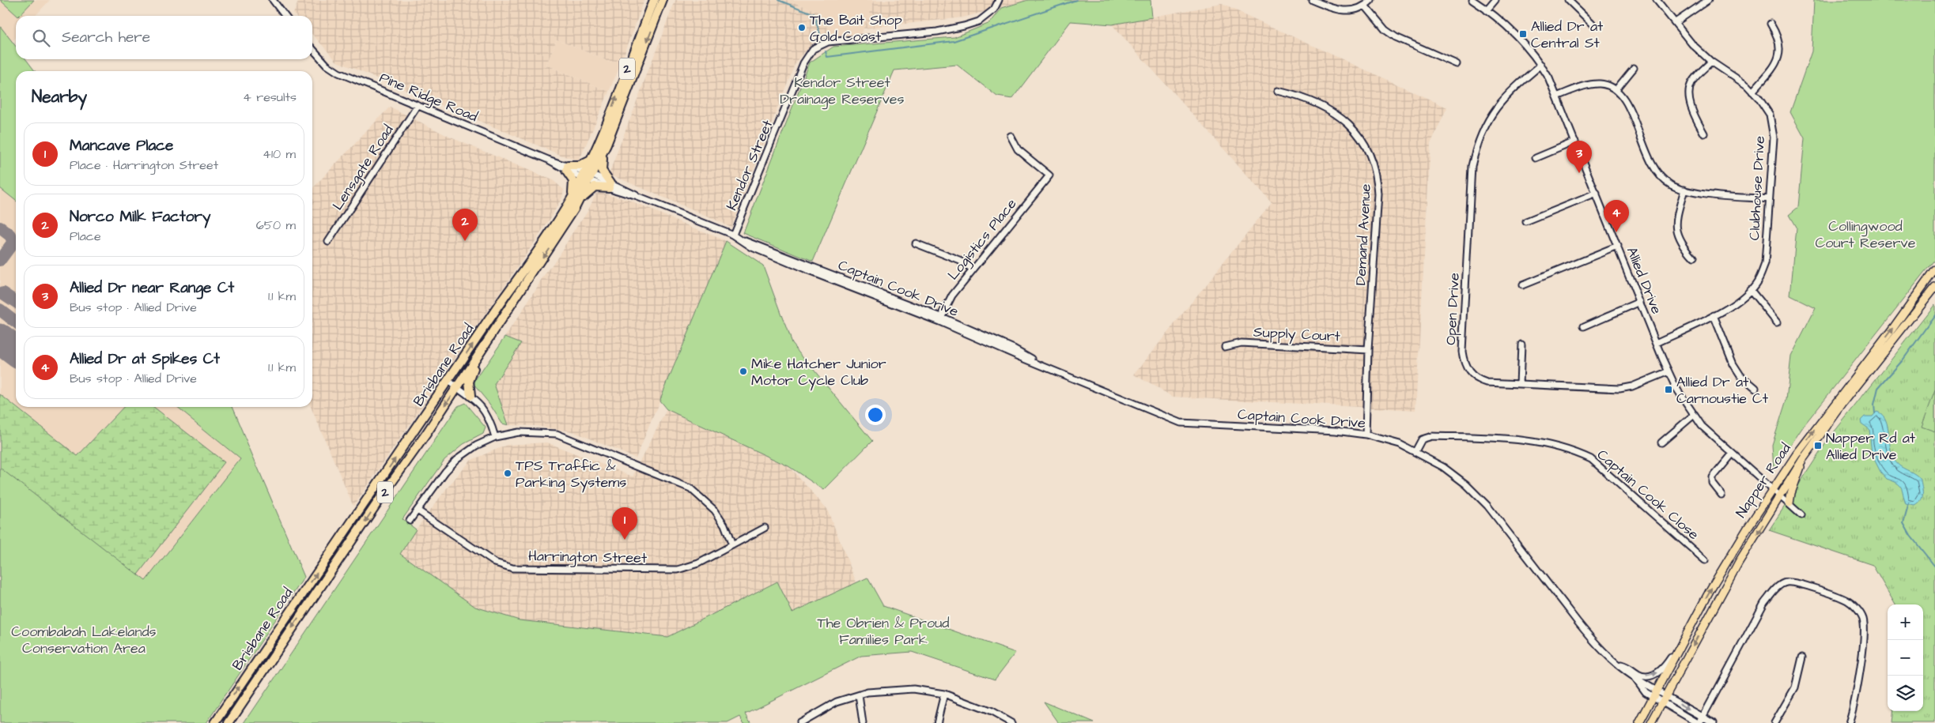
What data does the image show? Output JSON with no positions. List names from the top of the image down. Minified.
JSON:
{"streets":{"highway":["2","Brisbane Road"],"main road":["Napper Road"],"street":["Pine Ridge Road","Kendor Street","Lensgate Road","Clubhouse Drive","Demand Avenue","Logistics Place","Allied Drive","Captain Cook Drive","Open Drive","Supply Court","Captain Cook Close","Harrington Street"]},"crossings":[["Pine Ridge Road","Lensgate Road"],["Pine Ridge Road","Captain Cook Drive"],["Pine Ridge Road","Brisbane Road"],["Kendor Street","Captain Cook Drive"],["Clubhouse Drive","Allied Drive"],["Demand Avenue","Captain Cook Drive"],["Demand Avenue","Supply Court"],["Logistics Place","Captain Cook Drive"],["Allied Drive","Open Drive"],["Allied Drive","Napper Road"],["Captain Cook Drive","Brisbane Road"],["Captain Cook Drive","Napper Road"],["Captain Cook Drive","Captain Cook Close"]],"parks":["Kendor Street Drainage Reserves","Collingwood Court Reserve","The Obrien & Proud Families Park","Coombabah Lakelands Conservation Area"],"places":{"other":["The Bait Shop Gold Coast","Mike Hatcher Junior Motor Cycle Club","TPS Traffic & Parking Systems"],"transit":["Allied Dr at Central St","Allied Dr at Carnoustie Ct","Napper Rd at Allied Drive"]},"page":{"search":"Search here","heading":["Nearby","4 results"],"list":[{"mark":"1","name":"Mancave Place","note":"Place · Harrington Street","value":"410 m"},{"mark":"2","name":"Norco Milk Factory","note":"Place","value":"650 m"},{"mark":"3","name":"Allied Dr near Range Ct","note":"Bus stop · Allied Drive","value":"1.1 km"},{"mark":"4","name":"Allied Dr at Spikes Ct","note":"Bus stop · Allied Drive","value":"1.1 km"}],"pins":["3","4","2","1"],"map_buttons":["+","−"]}}
